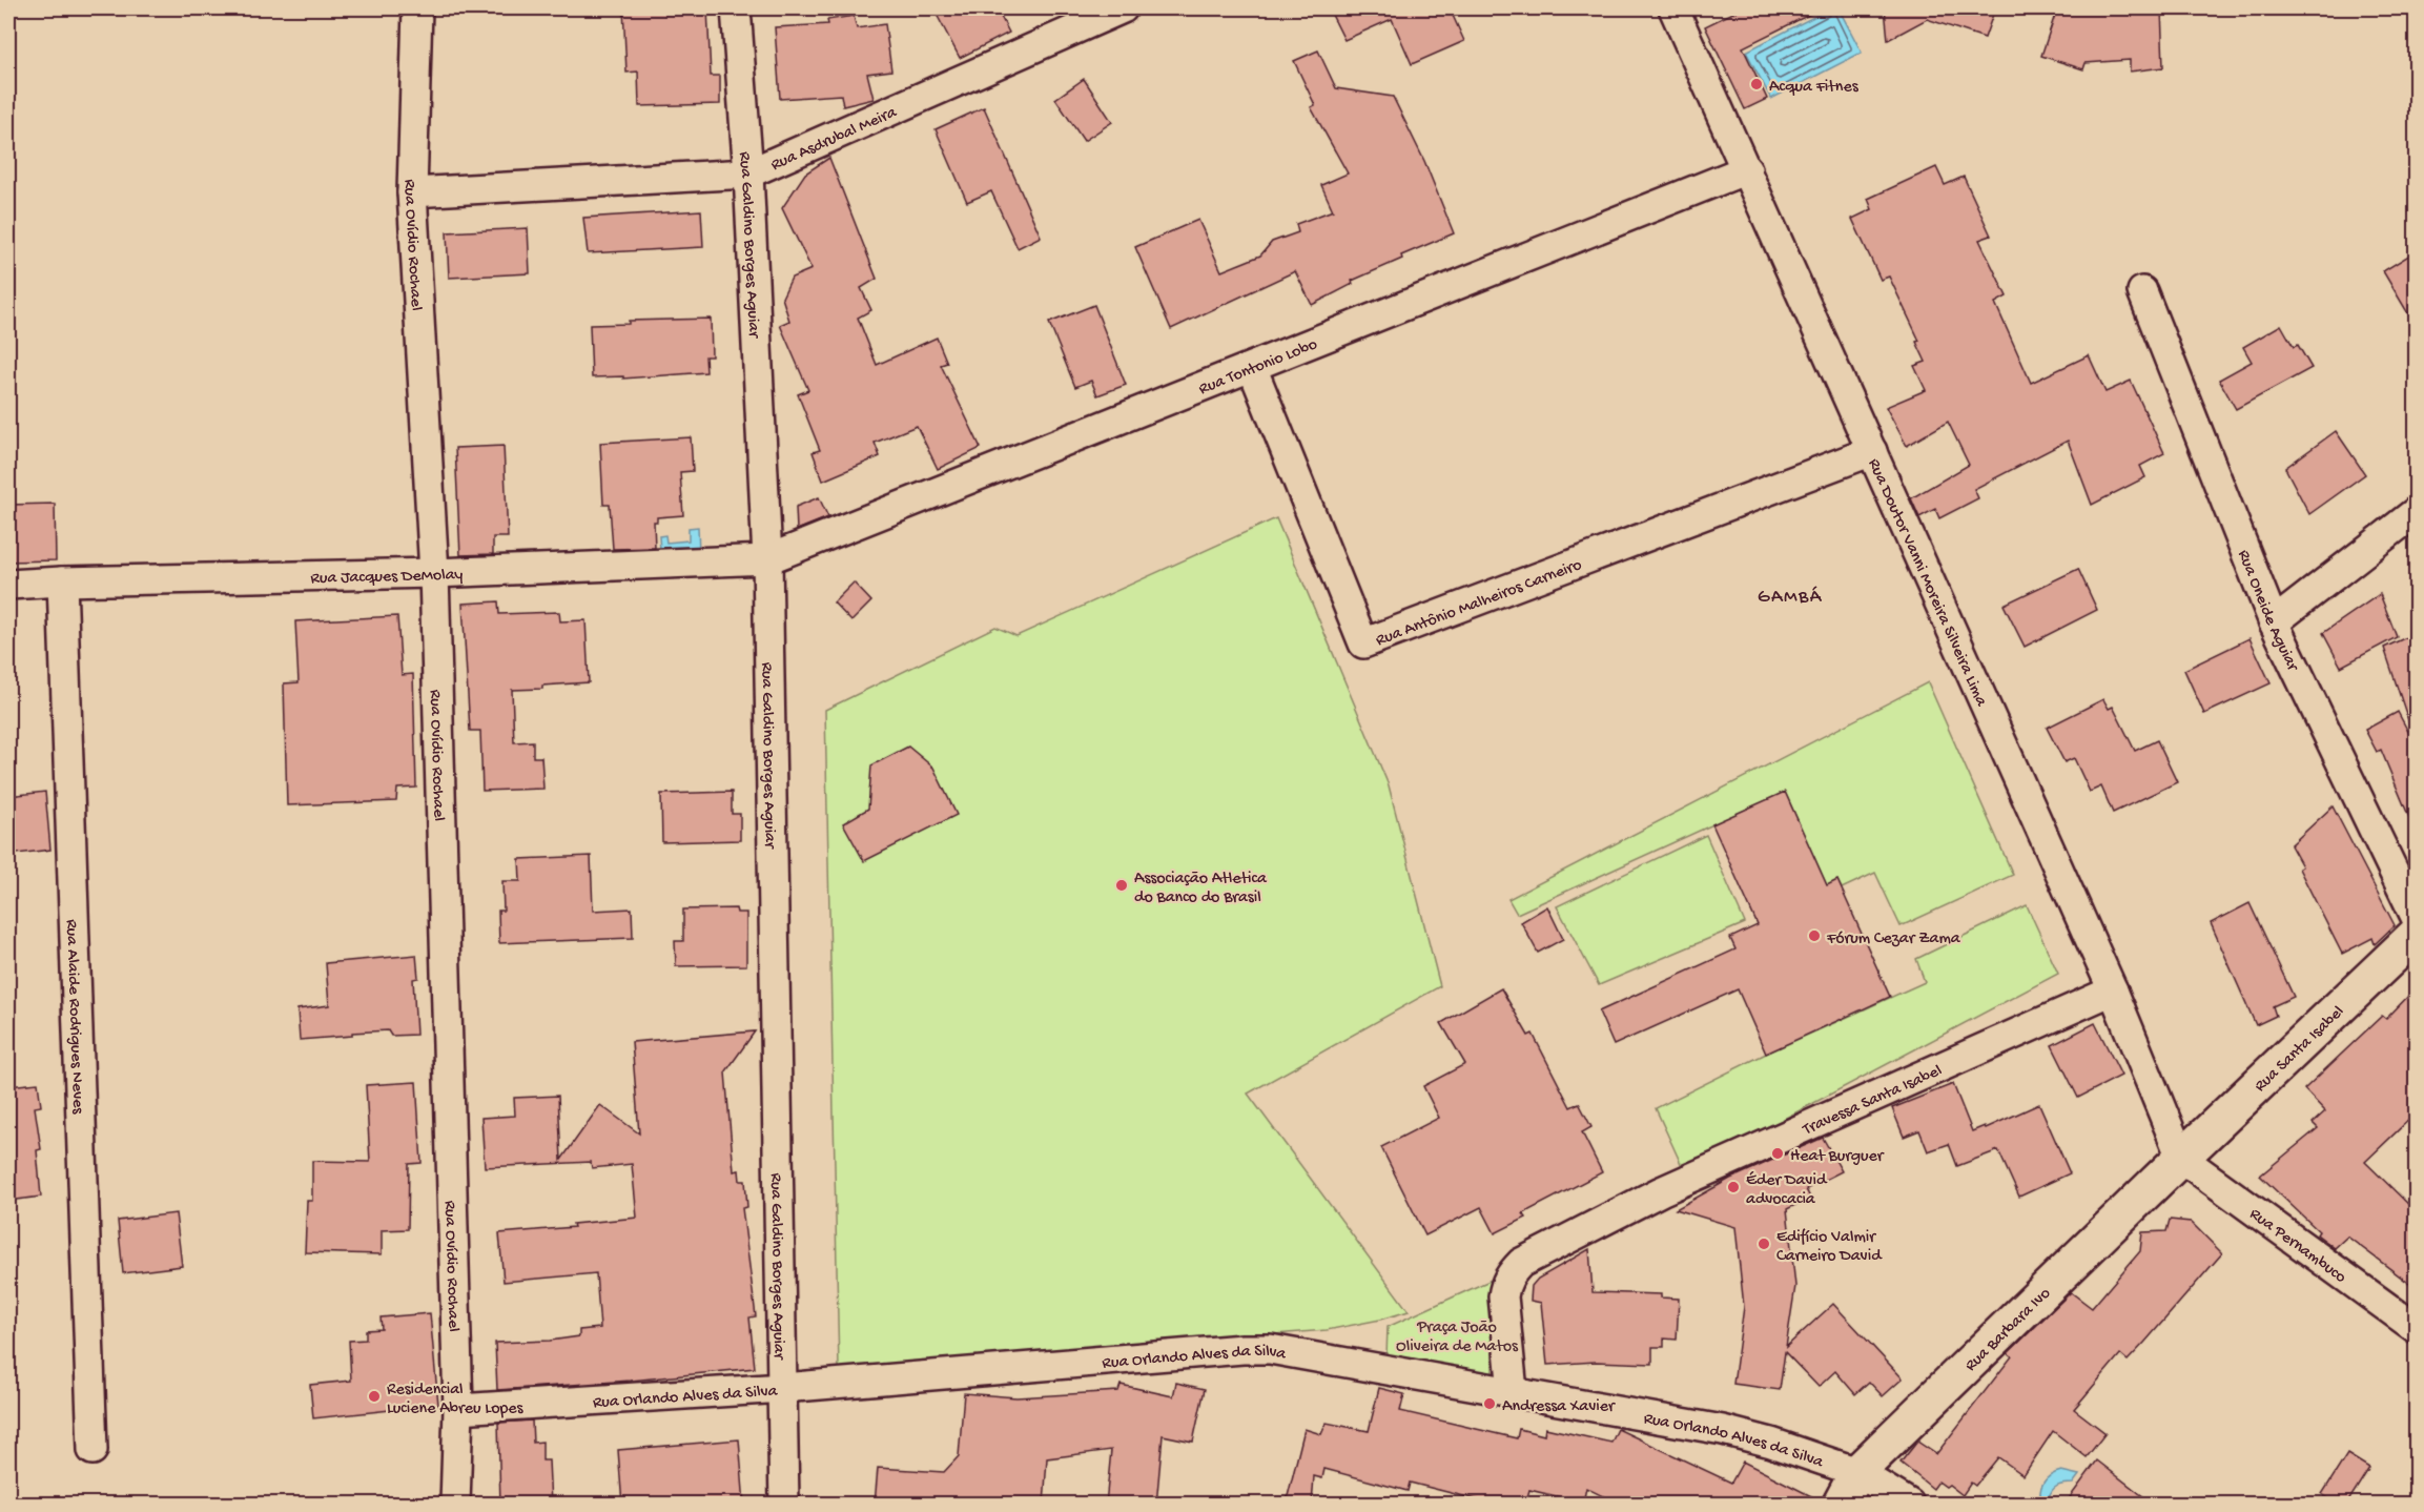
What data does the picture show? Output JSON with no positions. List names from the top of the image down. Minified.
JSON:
{"streets":{"street":["Rua Asdrubal Meira","Rua Ovídio Rochael","Rua Galdino Borges Aguiar","Rua Tontonio Lobo","Rua Jacques DeMolay","Rua Doutor Vanni Moreira Silveira Lima","Rua Antônio Malheiros Carneiro","Rua Oneide Aguiar","Rua Alaide Rodrigues Neves","Rua Santa Isabel","Travessa Santa Isabel","Rua Pernambuco","Rua Barbara Ivo","Rua Orlando Alves da Silva"]},"crossings":[["Rua Asdrubal Meira","Rua Ovídio Rochael"],["Rua Asdrubal Meira","Rua Galdino Borges Aguiar"],["Rua Ovídio Rochael","Rua Jacques DeMolay"],["Rua Ovídio Rochael","Rua Orlando Alves da Silva"],["Rua Galdino Borges Aguiar","Rua Tontonio Lobo"],["Rua Galdino Borges Aguiar","Rua Jacques DeMolay"],["Rua Galdino Borges Aguiar","Rua Orlando Alves da Silva"],["Rua Tontonio Lobo","Rua Jacques DeMolay"],["Rua Tontonio Lobo","Rua Doutor Vanni Moreira Silveira Lima"],["Rua Tontonio Lobo","Rua Antônio Malheiros Carneiro"],["Rua Jacques DeMolay","Rua Alaide Rodrigues Neves"],["Rua Doutor Vanni Moreira Silveira Lima","Rua Antônio Malheiros Carneiro"],["Rua Doutor Vanni Moreira Silveira Lima","Rua Santa Isabel"],["Rua Doutor Vanni Moreira Silveira Lima","Travessa Santa Isabel"],["Rua Doutor Vanni Moreira Silveira Lima","Rua Pernambuco"],["Rua Doutor Vanni Moreira Silveira Lima","Rua Barbara Ivo"],["Rua Santa Isabel","Rua Pernambuco"],["Rua Santa Isabel","Rua Barbara Ivo"],["Travessa Santa Isabel","Rua Orlando Alves da Silva"],["Rua Pernambuco","Rua Barbara Ivo"],["Rua Barbara Ivo","Rua Orlando Alves da Silva"]],"districts":["GAMBÁ"],"parks":["Praça João Oliveira de Matos"],"places":["Acqua Fitnes","Associação Atletica do Banco do Brasil","Fórum Cezar Zama","Heat Burguer","Éder David advocacia","Edifício Valmir Carneiro David","Residencial Luciene Abreu Lopes","Andressa Xavier"]}
